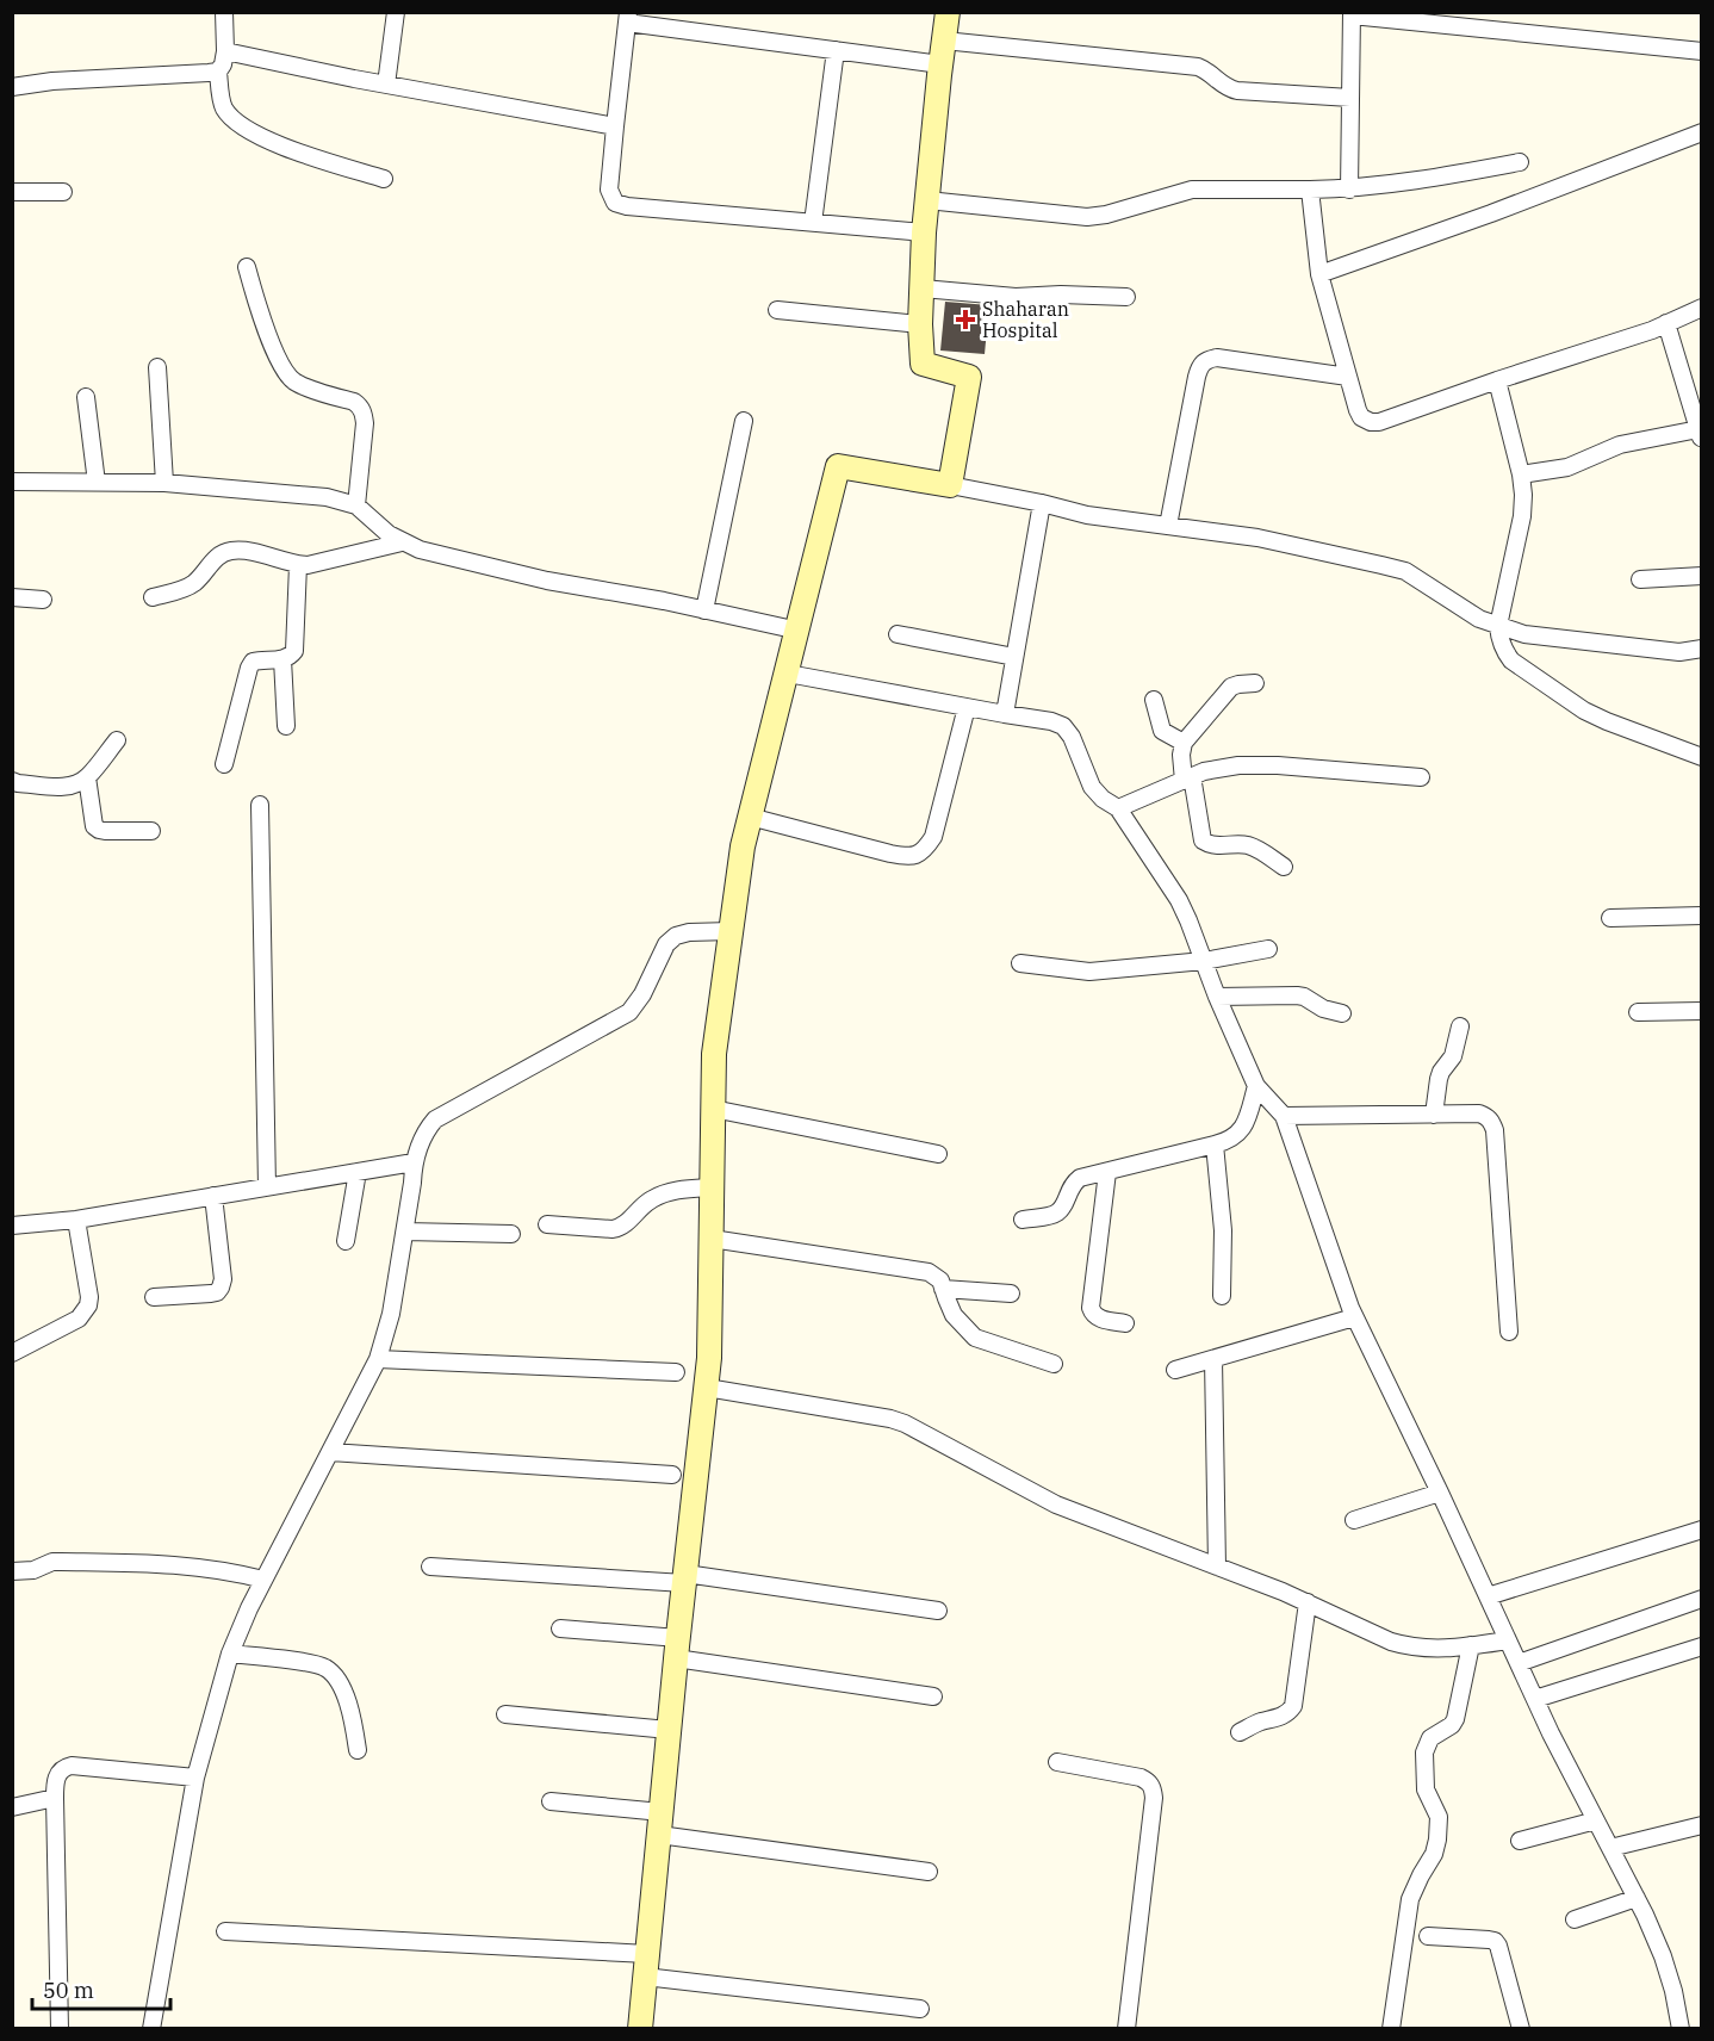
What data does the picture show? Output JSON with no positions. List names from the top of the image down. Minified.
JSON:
{"places":{"health":["Shaharan Hospital"]},"scale_bar":"50 m"}
